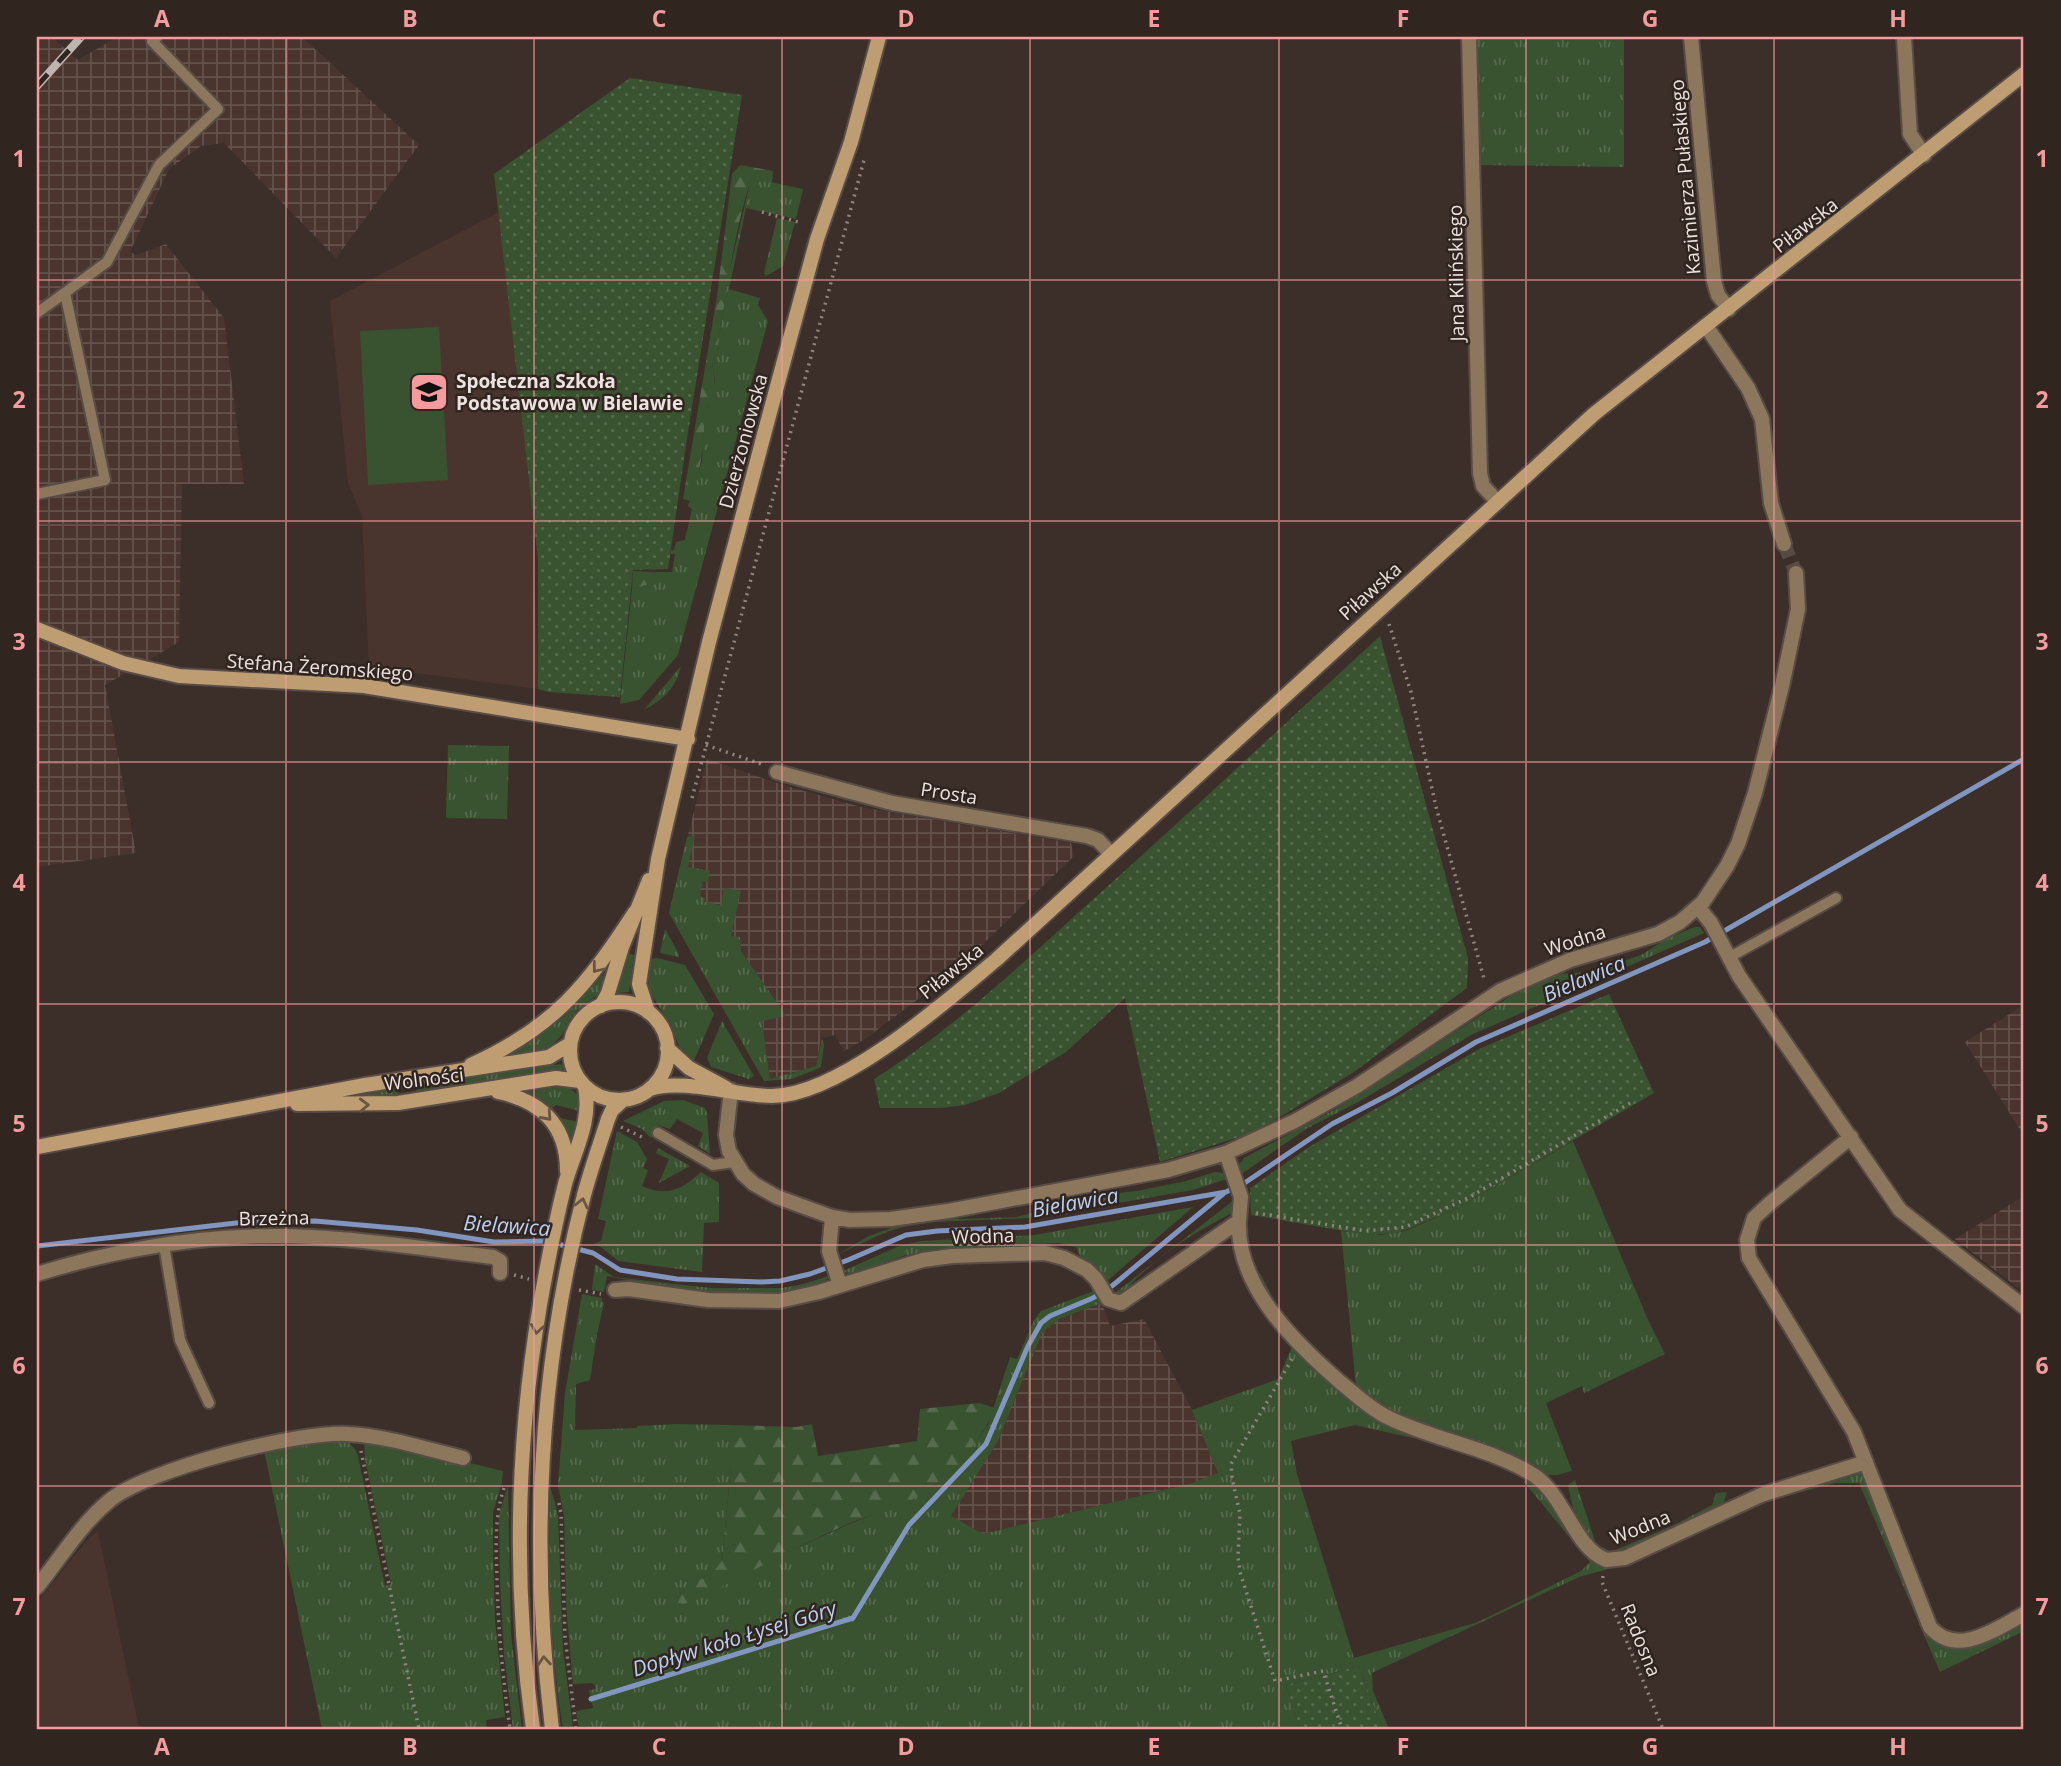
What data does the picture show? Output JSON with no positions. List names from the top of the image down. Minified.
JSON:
{"streets":{"street":["Kazimierza Pułaskiego","Piławska","Jana Kilińskiego","Dzierżoniowska","Stefana Żeromskiego","Prosta","Wodna","Wolności","Brzeżna"],"path":["Radosna"]},"crossings":[["Kazimierza Pułaskiego","Piławska"],["Piławska","Jana Kilińskiego"],["Piławska","Dzierżoniowska"],["Piławska","Prosta"],["Piławska","Wolności"],["Dzierżoniowska","Stefana Żeromskiego"],["Dzierżoniowska","Wolności"],["Wodna","Radosna"]],"water":["Bielawica","Dopływ koło Łysej Góry"],"places":{"school or university":["Społeczna Szkoła Podstawowa w Bielawie"]},"grid":{"columns":["A","B","C","D","E","F","G","H"],"rows":["1","2","3","4","5","6","7"]}}
